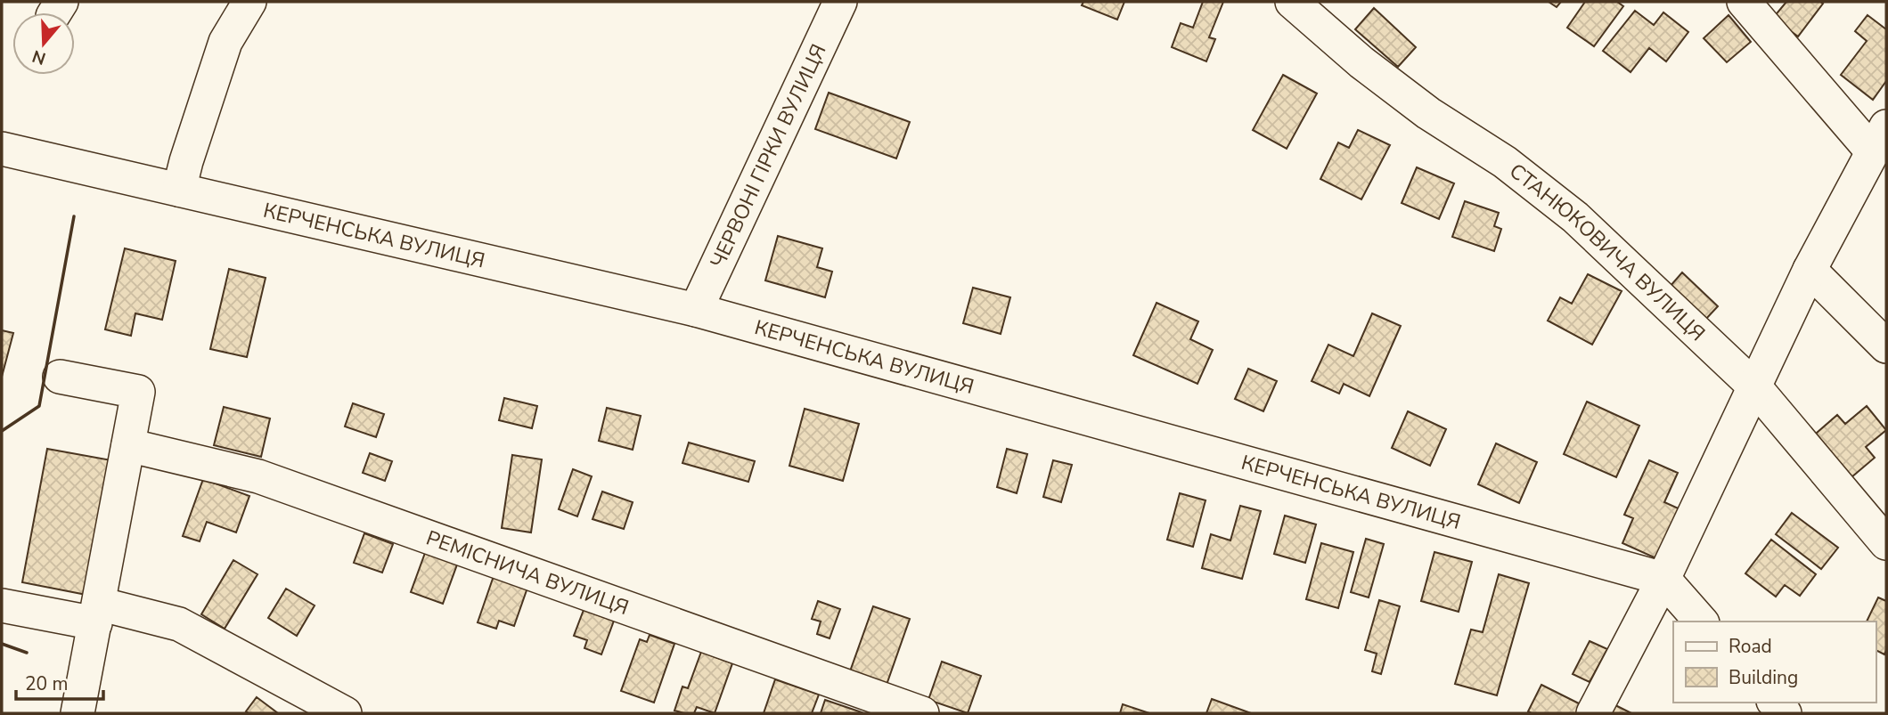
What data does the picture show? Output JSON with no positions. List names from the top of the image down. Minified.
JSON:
{"streets":{"street":["ЧЕРВОНІ ГІРКИ ВУЛИЦЯ","КЕРЧЕНСЬКА ВУЛИЦЯ","СТАНЮКОВИЧА ВУЛИЦЯ","РЕМІСНИЧА ВУЛИЦЯ"]},"crossings":[["ЧЕРВОНІ ГІРКИ ВУЛИЦЯ","КЕРЧЕНСЬКА ВУЛИЦЯ"]],"legend":["Road","Building"],"scale_bar":"20 m","north":"bottom"}
